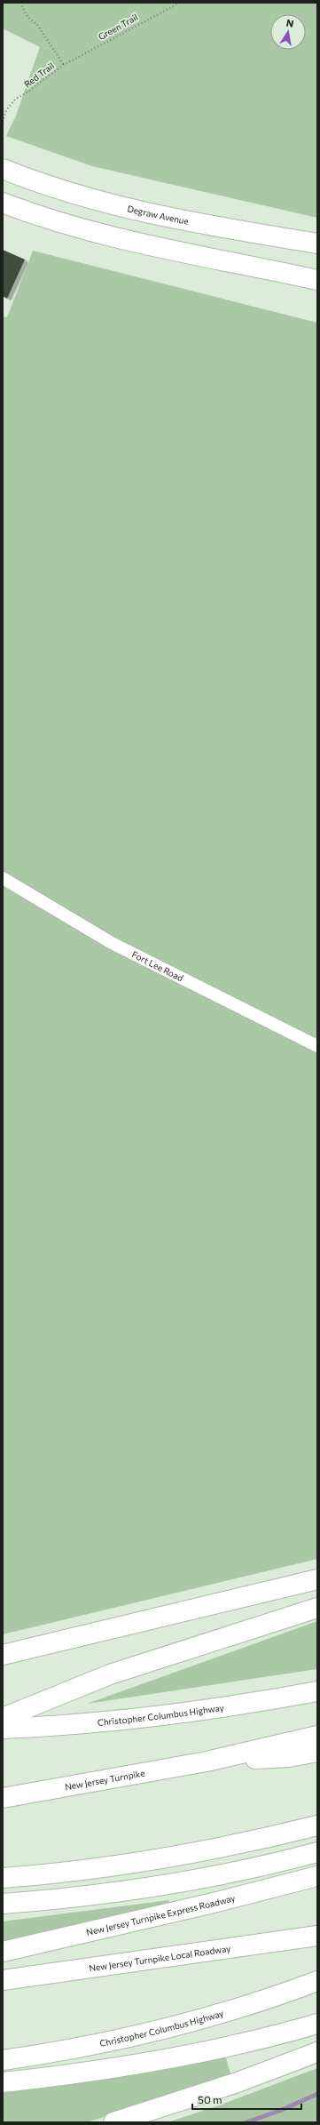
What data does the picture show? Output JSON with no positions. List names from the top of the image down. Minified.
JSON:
{"streets":{"main road":["Degraw Avenue","Christopher Columbus Highway","New Jersey Turnpike","New Jersey Turnpike Express Roadway","New Jersey Turnpike Local Roadway"],"street":["Fort Lee Road"],"path":["Green Trail","Red Trail"]},"crossings":[["Green Trail","Red Trail"]],"scale_bar":"50 m","north":"top"}
